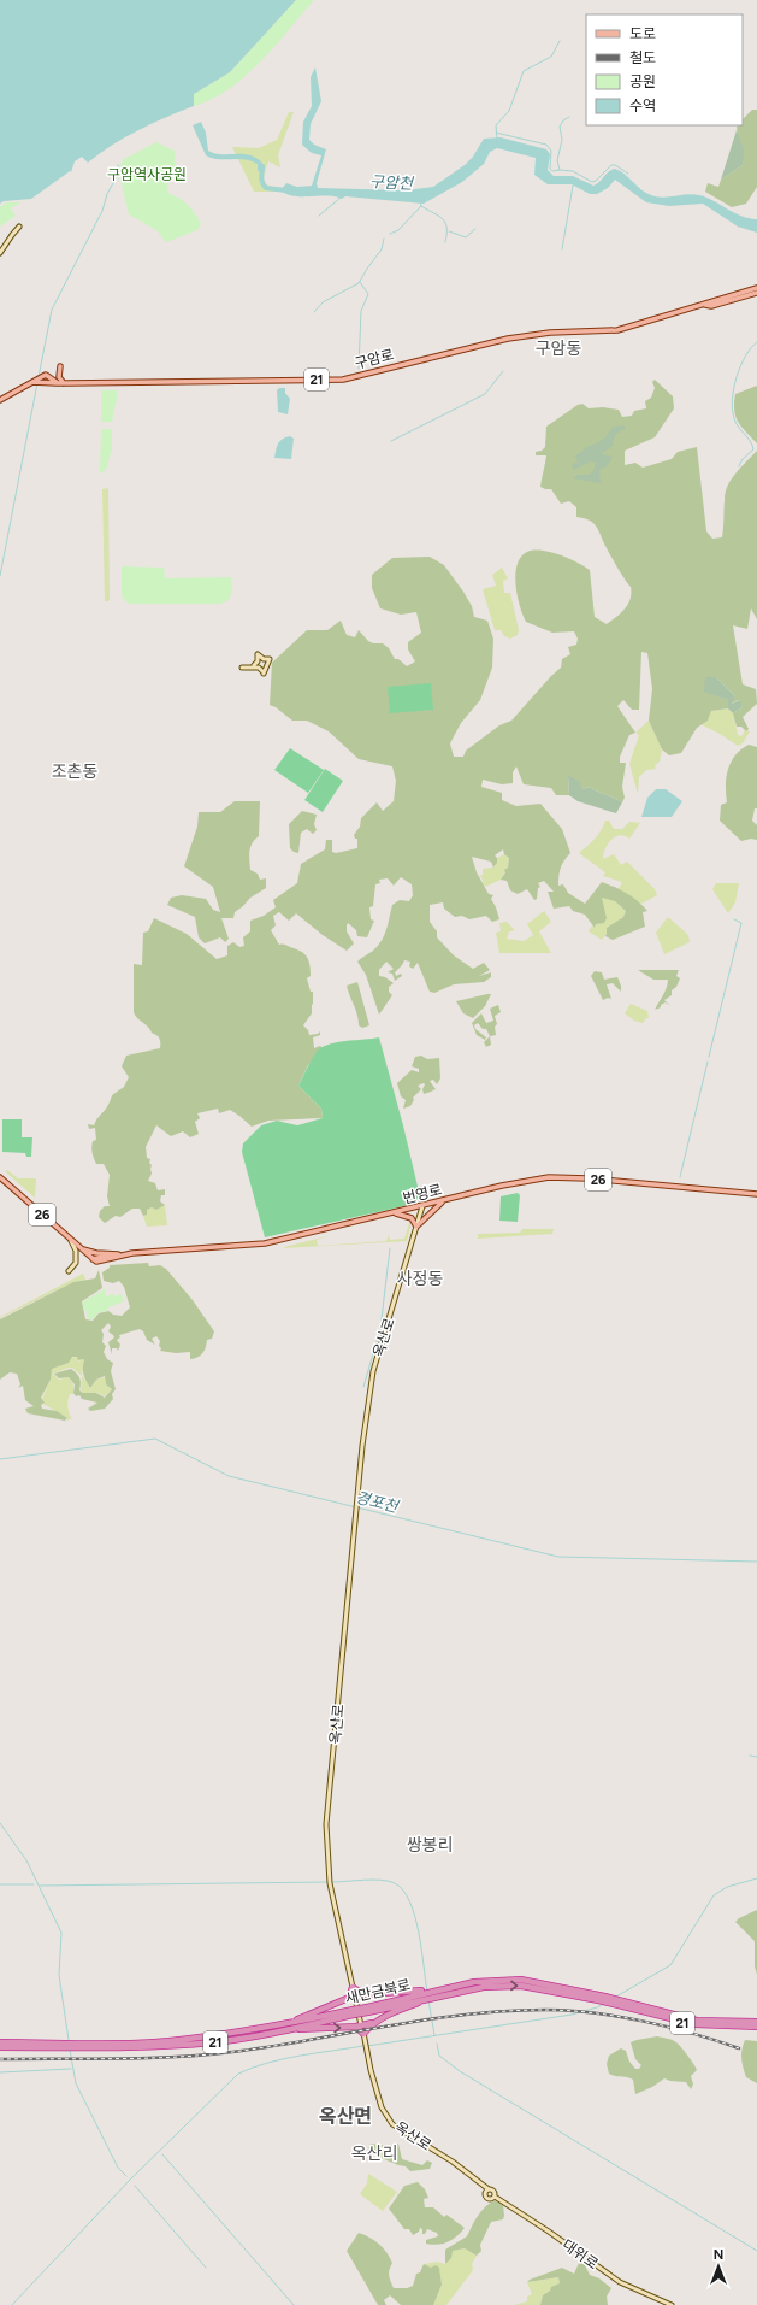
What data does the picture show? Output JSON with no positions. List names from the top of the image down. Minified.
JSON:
{"streets":{"highway":["21","새만금북로"],"main road":["구암로","26","번영로","옥산로","대위로"]},"crossings":[["26","번영로"],["번영로","옥산로"],["옥산로","대위로"]],"districts":["구암동","조촌동","사정동","쌍봉리","옥산면","옥산리"],"water":["구암천","경포천"],"parks":["구암역사공원"],"legend":["도로","철도","공원","수역"],"north":"top"}
